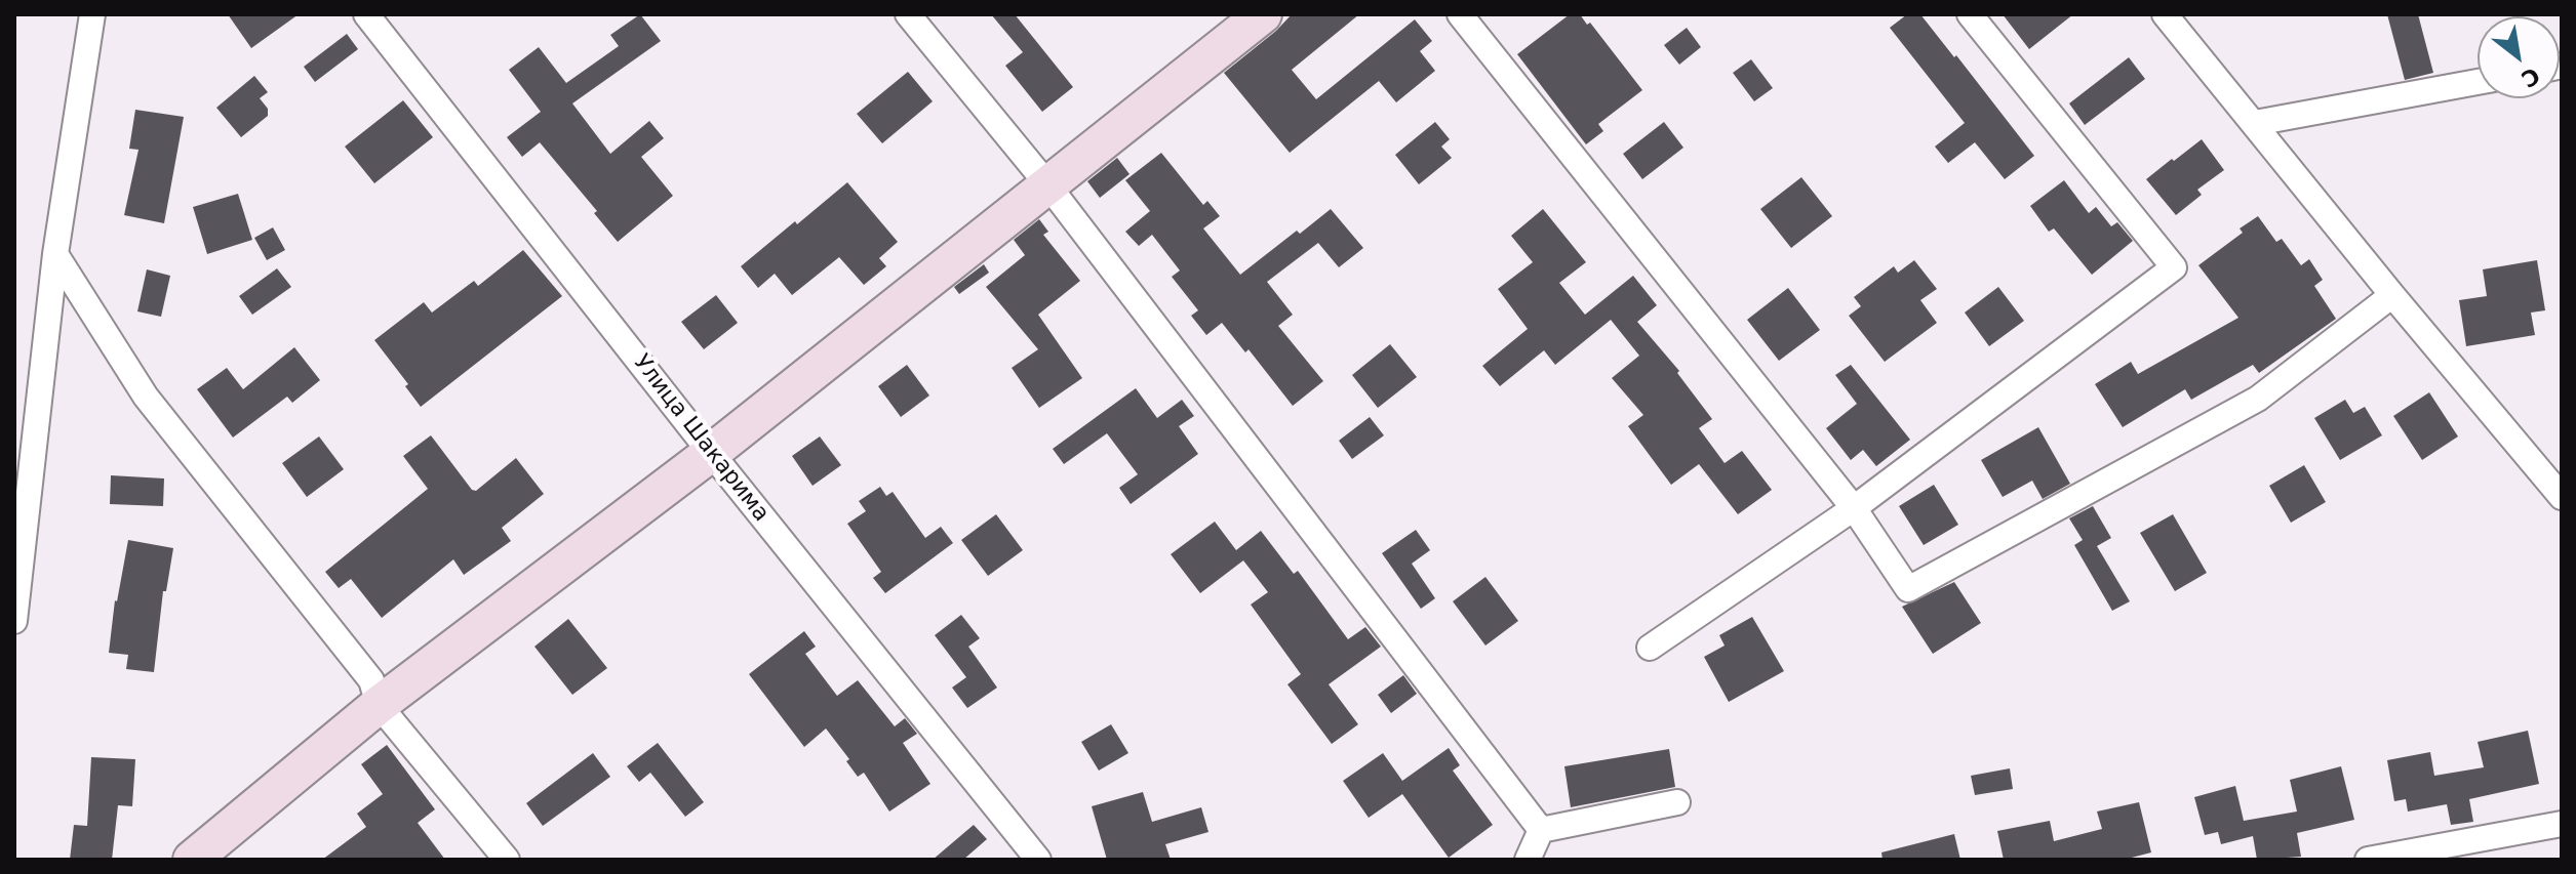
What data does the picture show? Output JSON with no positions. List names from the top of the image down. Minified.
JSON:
{"streets":{"street":["Улица Шакарима"]},"north":"bottom right"}
